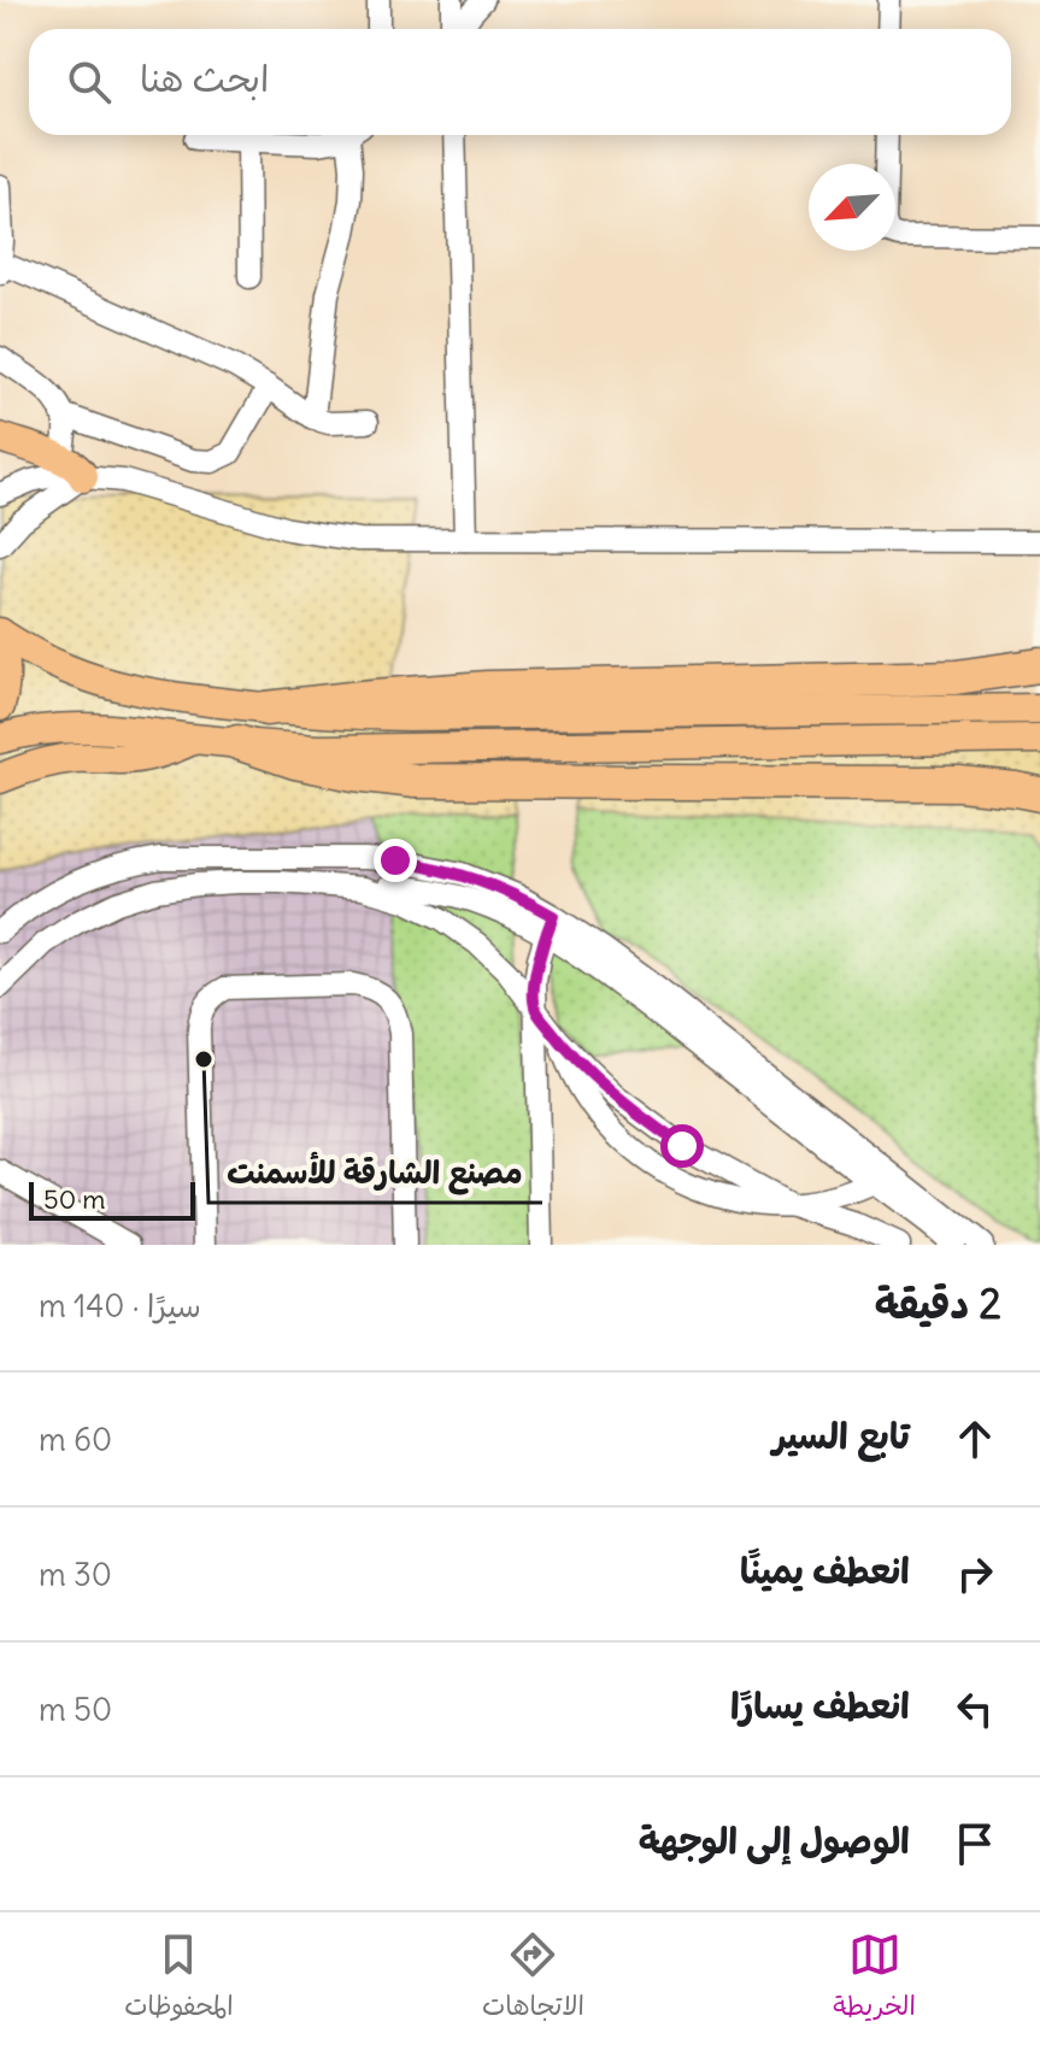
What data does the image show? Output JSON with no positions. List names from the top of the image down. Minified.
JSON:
{"places":["مصنع الشارقة للأسمنت"],"scale_bar":"50 m","north":"bottom left","page":{"search":"ابحث هنا","scale":"50 m","heading":["2 دقيقة","سيرًا · 140 m"],"list":[["تابع السير","60 m"],["انعطف يمينًا","30 m"],["انعطف يسارًا","50 m"],"الوصول إلى الوجهة"],"nav":["الخريطة","الاتجاهات","المحفوظات"]}}
